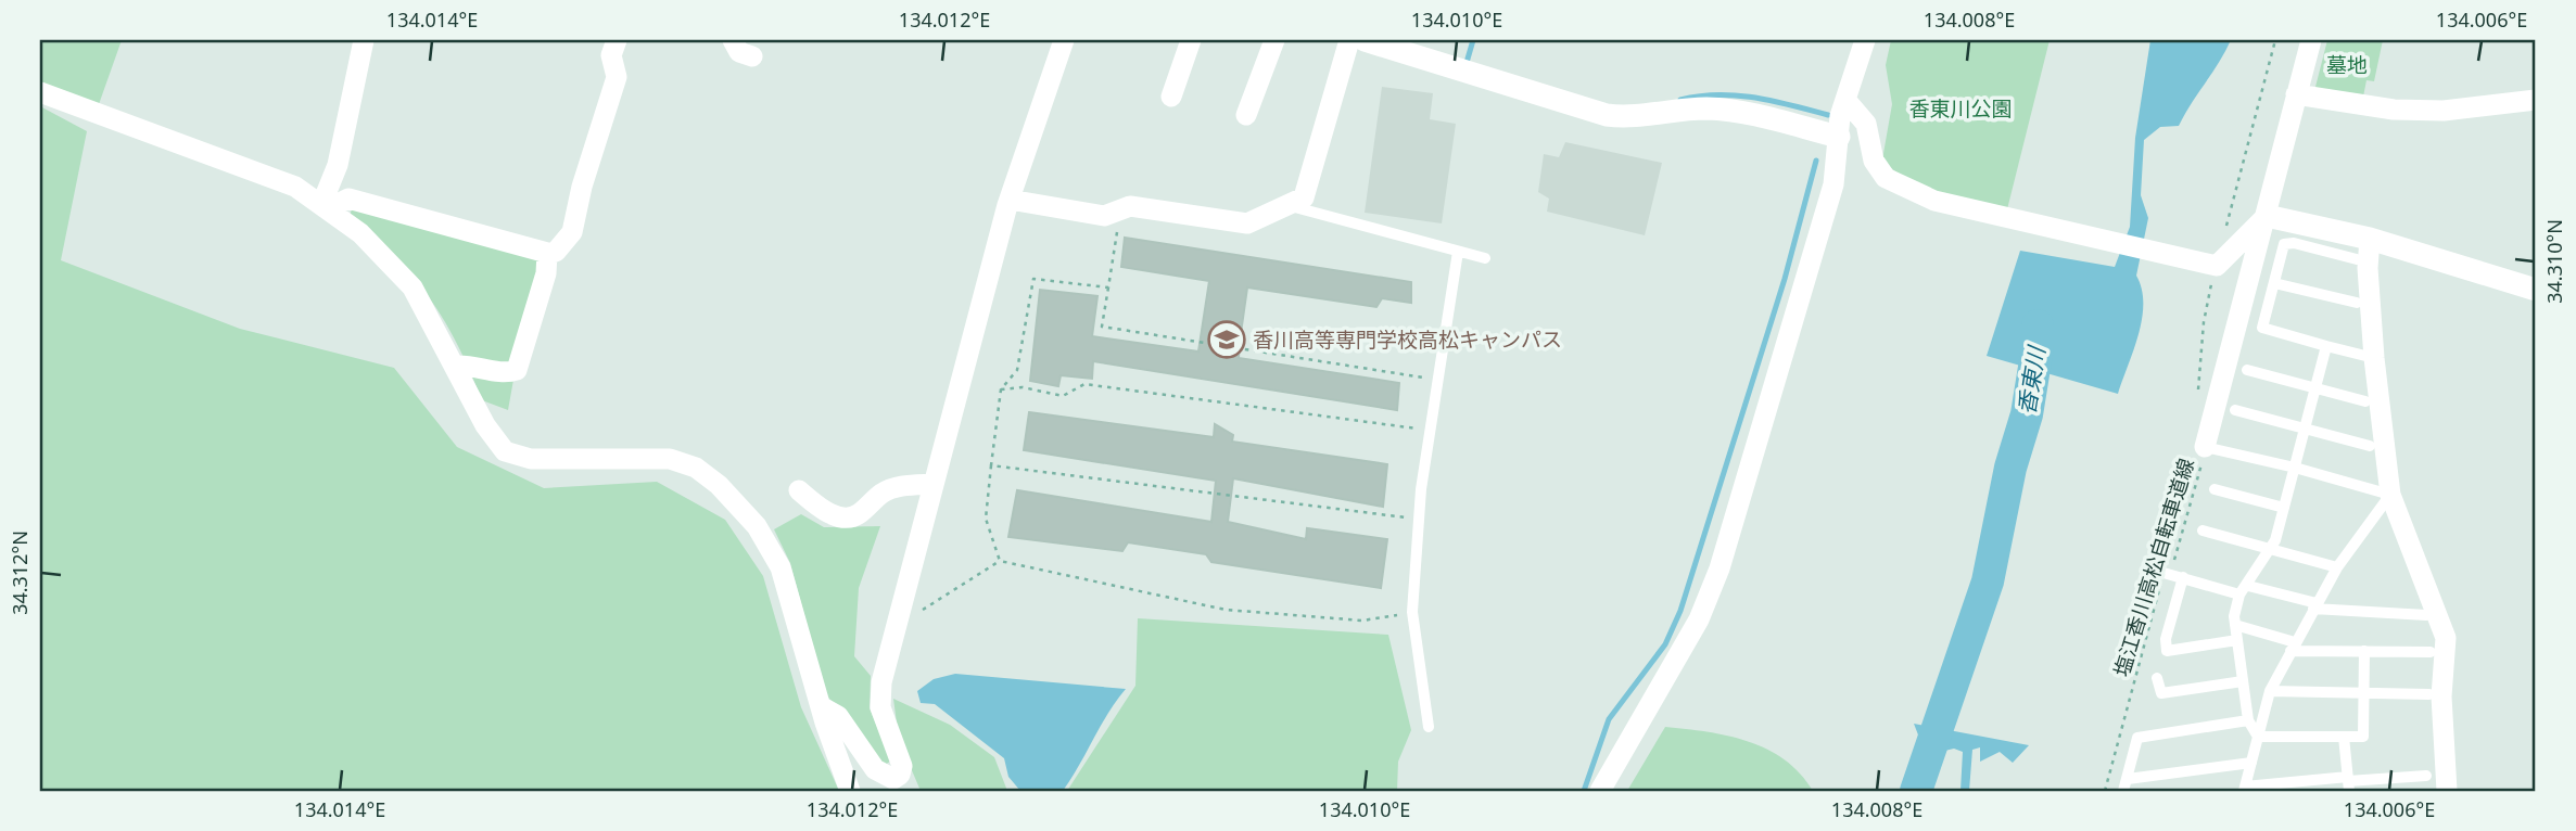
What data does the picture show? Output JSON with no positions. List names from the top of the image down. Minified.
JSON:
{"streets":{"path":["塩江香川高松自転車道線"]},"water":["香東川"],"parks":["墓地","香東川公園"],"places":{"school or university":["香川高等専門学校高松キャンパス"]},"coordinates":["134.014°E","134.012°E","134.010°E","134.008°E","134.006°E","34.310°N","34.312°N"]}
